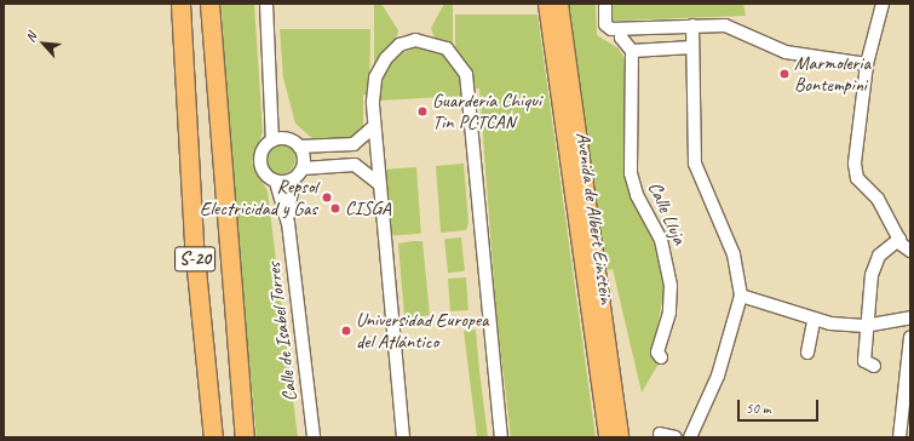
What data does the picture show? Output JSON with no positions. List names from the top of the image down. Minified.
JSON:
{"streets":{"highway":["S-20"],"main road":["Avenida de Albert Einstein"],"street":["Calle Lluja","Calle de Isabel Torres"]},"places":["Marmoleria Bontempini","Guardería Chiqui Tin PCTCAN","Repsol Electricidad y Gas","CISGA","Universidad Europea del Atlántico"],"scale_bar":"50 m","north":"top left"}
